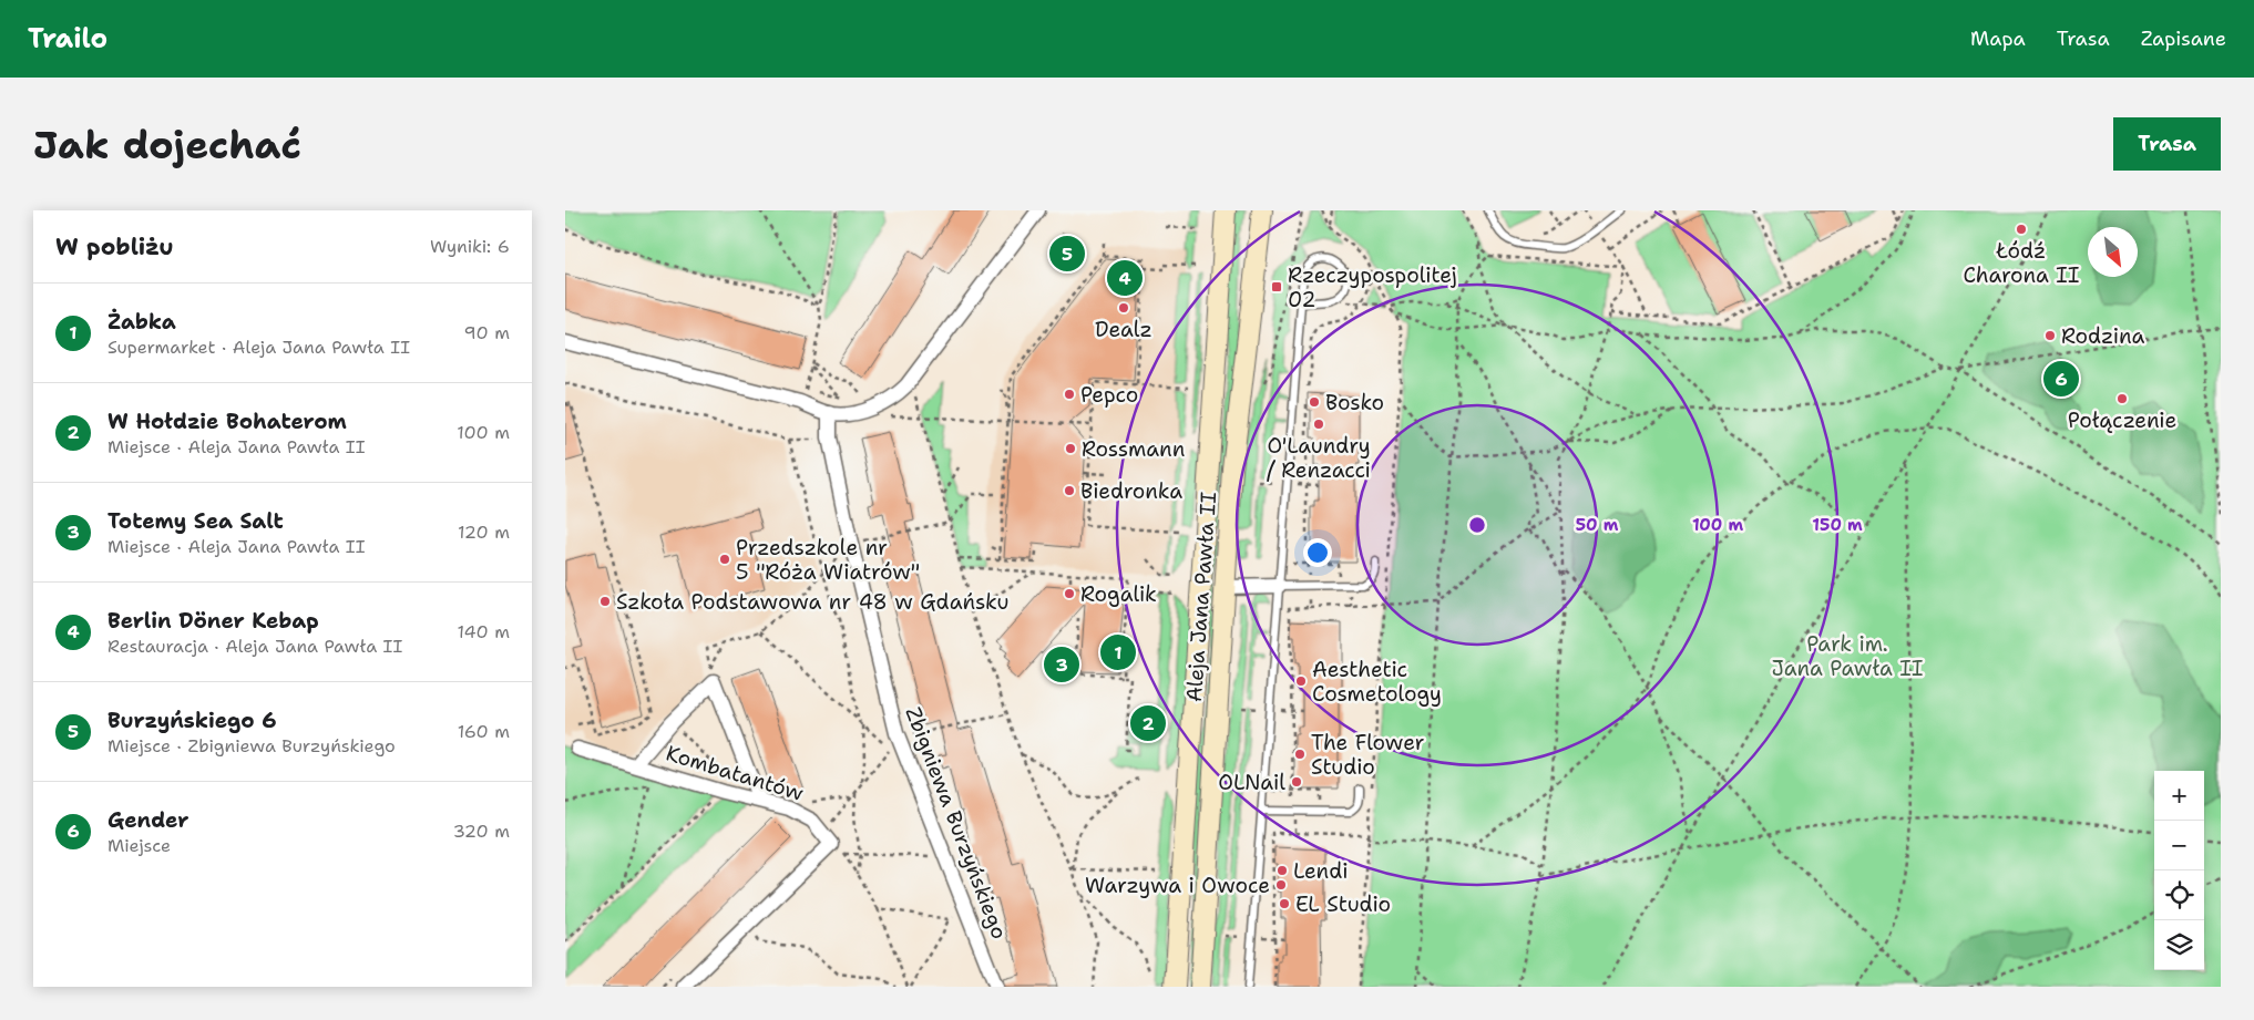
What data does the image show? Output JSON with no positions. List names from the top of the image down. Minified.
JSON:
{"streets":{"main road":["Aleja Jana Pawła II"],"street":["Kombatantów","Zbigniewa Burzyńskiego"]},"parks":["Park im. Jana Pawła II"],"places":{"other":["Łódź Charona II","Dealz","Rodzina","Pepco","Połączenie","Bosko","O'Laundry / Renzacci","Rossmann","Biedronka","Przedszkole nr 5 \"Róża Wiatrów\"","Rogalik","Szkoła Podstawowa nr 48 w Gdańsku","Aesthetic Cosmetology","The Flower Studio","OLNail","Lendi","Warzywa i Owoce","EL Studio"],"transit":["Rzeczypospolitej 02"]},"north":"bottom right","page":{"header":"Trailo","nav":["Mapa","Trasa","Zapisane"],"buttons":"Trasa","title":"Jak dojechać","heading":["W pobliżu","Wyniki: 6"],"pins":["5","4","6","1","3","2"],"list":[{"mark":"1","name":"Żabka","note":"Supermarket · Aleja Jana Pawła II","value":"90 m"},{"mark":"2","name":"W Hołdzie Bohaterom","note":"Miejsce · Aleja Jana Pawła II","value":"100 m"},{"mark":"3","name":"Totemy Sea Salt","note":"Miejsce · Aleja Jana Pawła II","value":"120 m"},{"mark":"4","name":"Berlin Döner Kebap","note":"Restauracja · Aleja Jana Pawła II","value":"140 m"},{"mark":"5","name":"Burzyńskiego 6","note":"Miejsce · Zbigniewa Burzyńskiego","value":"160 m"},{"mark":"6","name":"Gender","note":"Miejsce","value":"320 m"}],"map_buttons":["+","−"]},"rings":["50 m","100 m","150 m"]}
